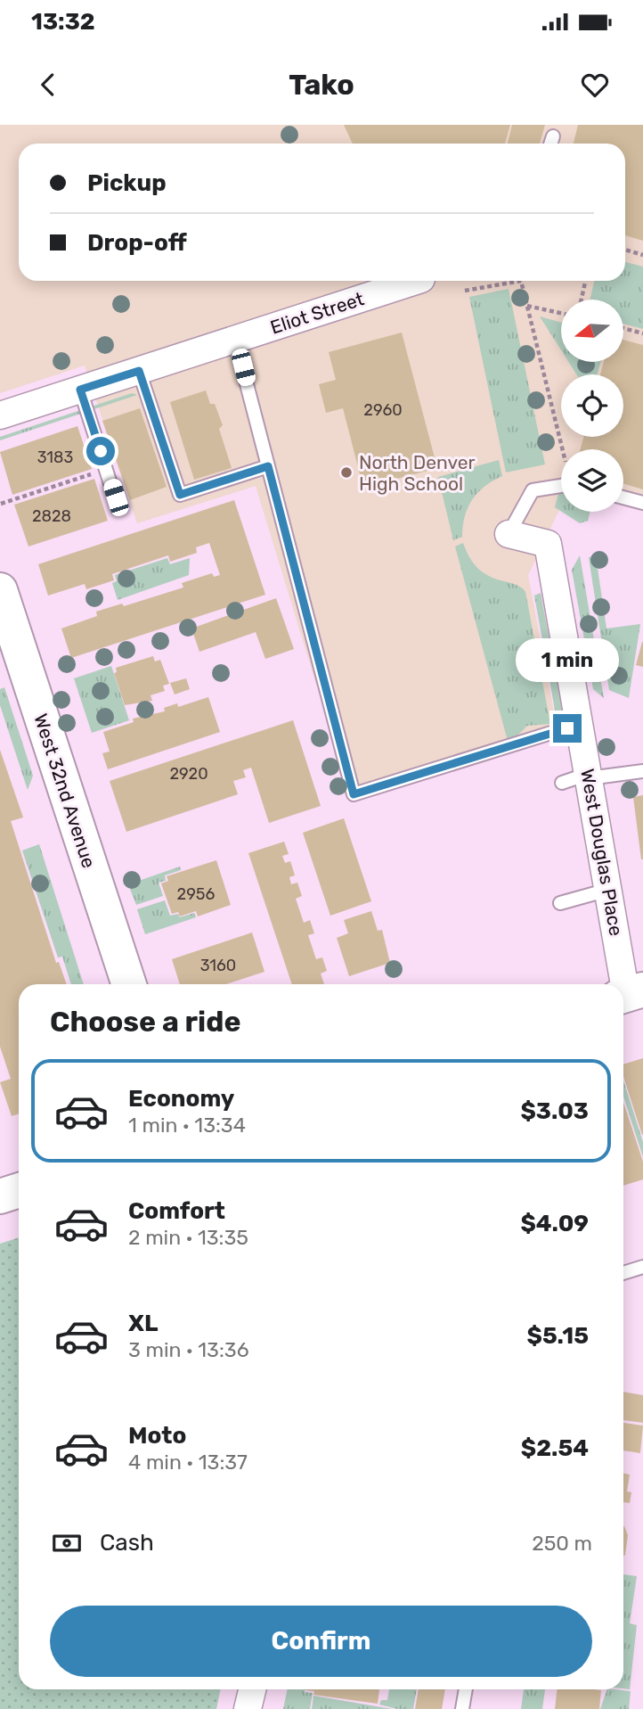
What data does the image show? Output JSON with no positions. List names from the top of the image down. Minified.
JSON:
{"streets":{"street":["Eliot Street","West 32nd Avenue","West Douglas Place"]},"places":["North Denver High School"],"house_numbers":["2960","3183","2828","2920","2956","3160"],"north":"left","page":{"status":"13:32","header":"Tako","banner":["Pickup","Drop-off"],"bubble":"1 min","heading":"Choose a ride","list":[{"name":"Economy","note":"1 min · 13:34","value":"$3.03"},{"name":"Comfort","note":"2 min · 13:35","value":"$4.09"},{"name":"XL","note":"3 min · 13:36","value":"$5.15"},{"name":"Moto","note":"4 min · 13:37","value":"$2.54"}],"pay":["Cash","250 m"],"buttons":"Confirm"}}
